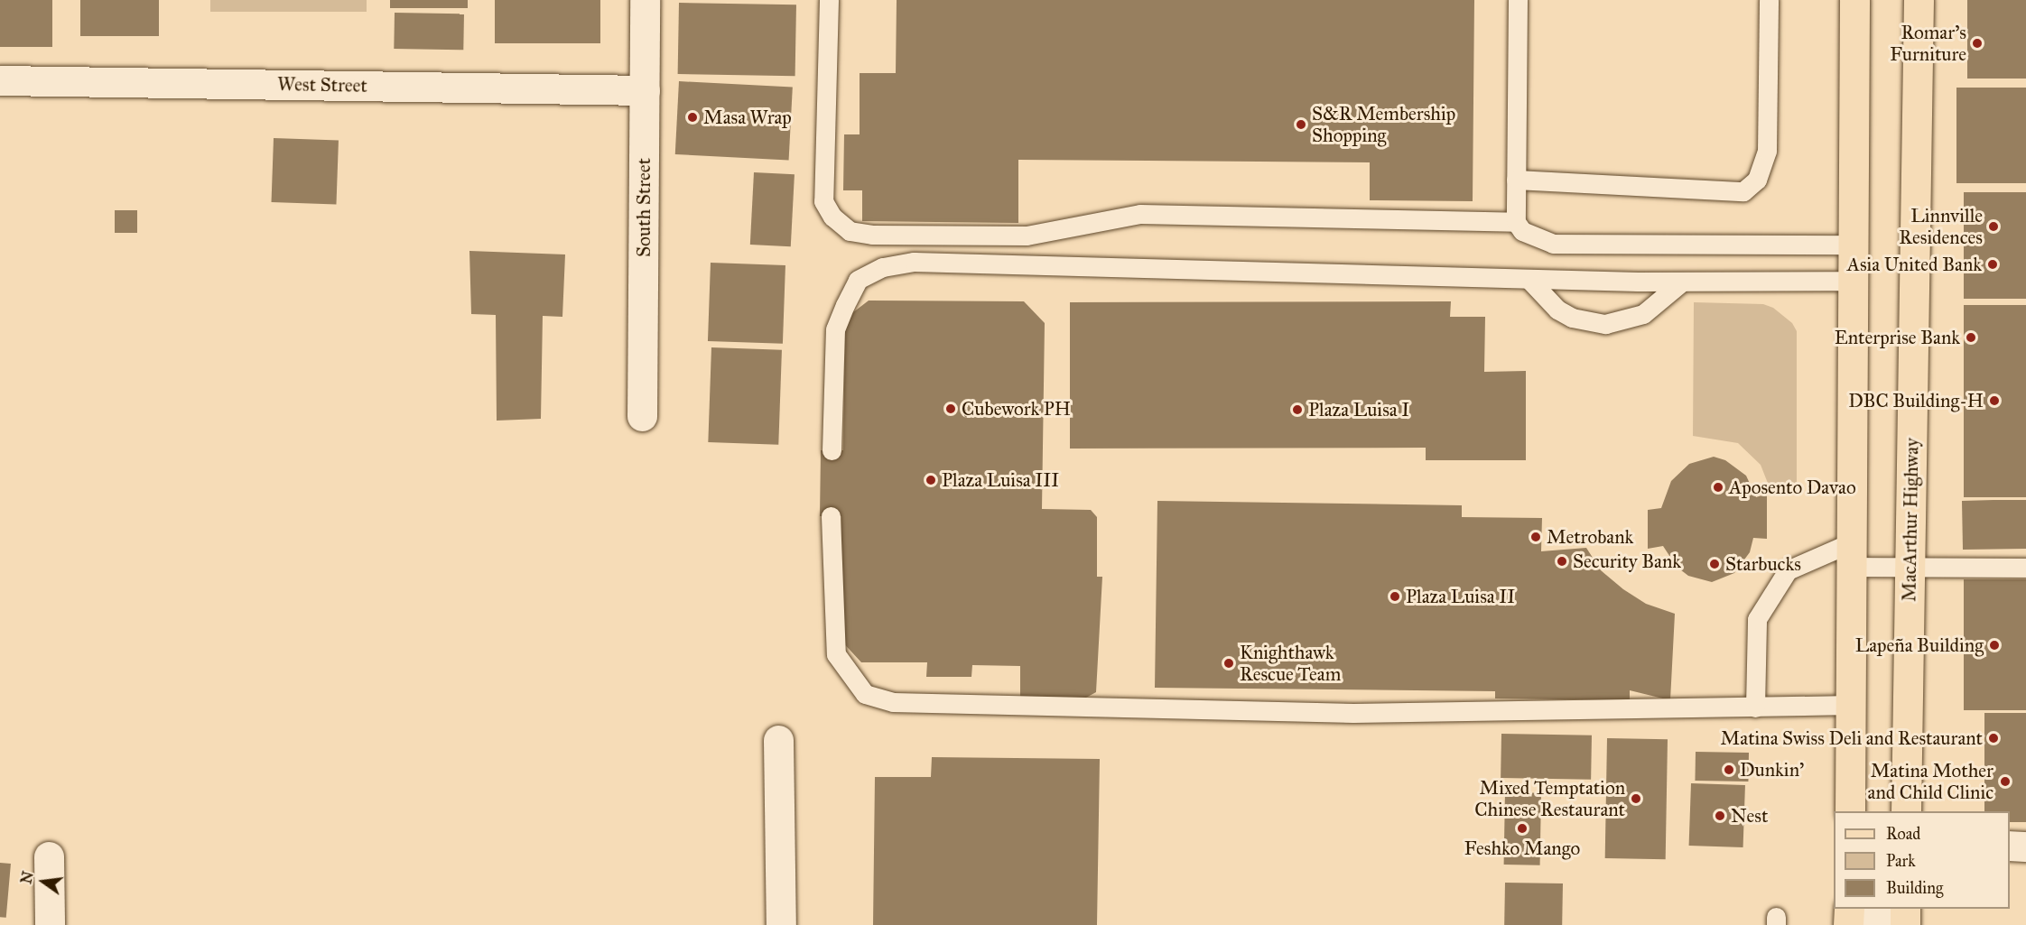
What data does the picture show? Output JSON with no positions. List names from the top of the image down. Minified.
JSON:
{"streets":{"main road":["MacArthur Highway"],"street":["West Street","South Street"]},"crossings":[["West Street","South Street"]],"places":["Romar's Furniture","Masa Wrap","S&R Membership Shopping","Linnville Residences","Asia United Bank","Enterprise Bank","DBC Building-H","Cubework PH","Plaza Luisa I","Plaza Luisa III","Aposento Davao","Metrobank","Security Bank","Starbucks","Plaza Luisa II","Lapeña Building","Knighthawk Rescue Team","Matina Swiss Deli and Restaurant","Dunkin'","Matina Mother and Child Clinic","Mixed Temptation Chinese Restaurant","Nest","Feshko Mango"],"legend":["Road","Park","Building"],"north":"left"}
